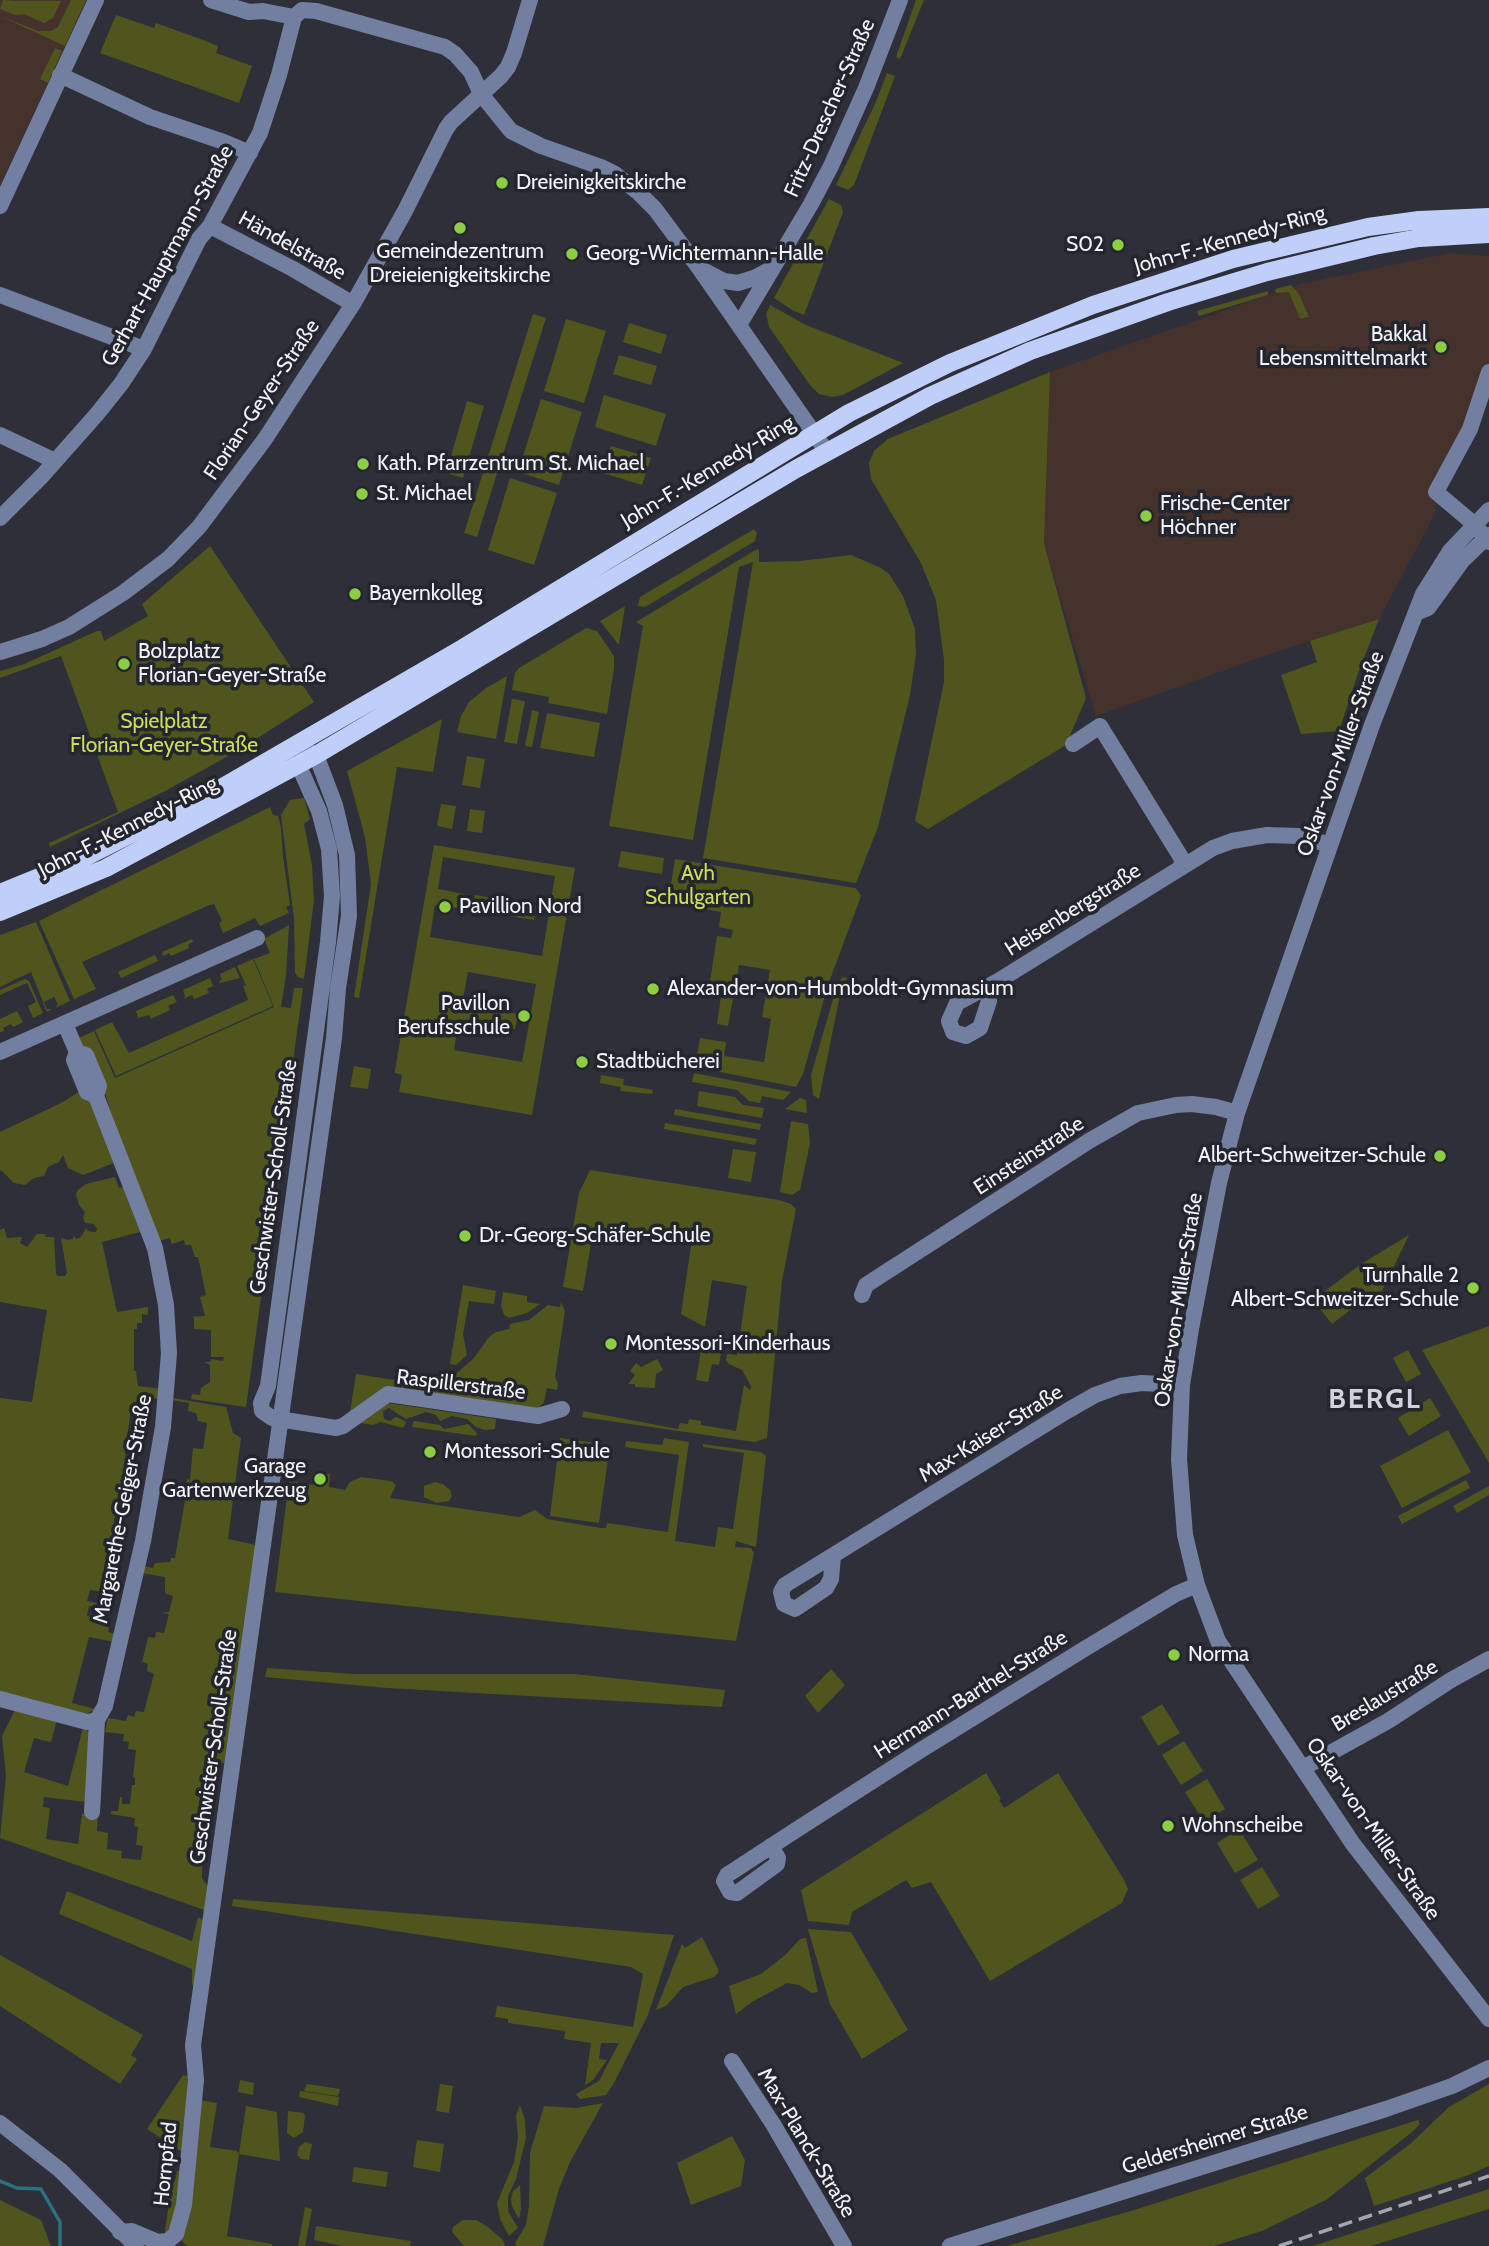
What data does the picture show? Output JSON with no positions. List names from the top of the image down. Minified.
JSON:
{"streets":{"main road":["John-F.-Kennedy-Ring"],"street":["Fritz-Drescher-Straße","Händelstraße","Gerhart-Hauptmann-Straße","Florian-Geyer-Straße","Oskar-von-Miller-Straße","Heisenbergstraße","Einsteinstraße","Geschwister-Scholl-Straße","Raspillerstraße","Max-Kaiser-Straße","Margarethe-Geiger-Straße","Hermann-Barthel-Straße","Breslaustraße","Geldersheimer Straße","Max-Planck-Straße","Hornpfad"]},"crossings":[["John-F.-Kennedy-Ring","Geschwister-Scholl-Straße"],["Händelstraße","Gerhart-Hauptmann-Straße"],["Händelstraße","Florian-Geyer-Straße"],["Oskar-von-Miller-Straße","Heisenbergstraße"],["Oskar-von-Miller-Straße","Einsteinstraße"],["Oskar-von-Miller-Straße","Max-Kaiser-Straße"],["Oskar-von-Miller-Straße","Hermann-Barthel-Straße"],["Oskar-von-Miller-Straße","Breslaustraße"],["Geschwister-Scholl-Straße","Raspillerstraße"],["Geschwister-Scholl-Straße","Hornpfad"]],"districts":["BERGL"],"parks":["Spielplatz Florian-Geyer-Straße","Avh Schulgarten"],"places":["Dreieinigkeitskirche","Gemeindezentrum Dreieienigkeitskirche","S02","Georg-Wichtermann-Halle","Bakkal Lebensmittelmarkt","Kath. Pfarrzentrum St. Michael","St. Michael","Frische-Center Höchner","Bayernkolleg","Bolzplatz Florian-Geyer-Straße","Pavillion Nord","Alexander-von-Humboldt-Gymnasium","Pavillon Berufsschule","Stadtbücherei","Albert-Schweitzer-Schule","Dr.-Georg-Schäfer-Schule","Turnhalle 2 Albert-Schweitzer-Schule","Montessori-Kinderhaus","Montessori-Schule","Garage Gartenwerkzeug","Norma","Wohnscheibe"]}
